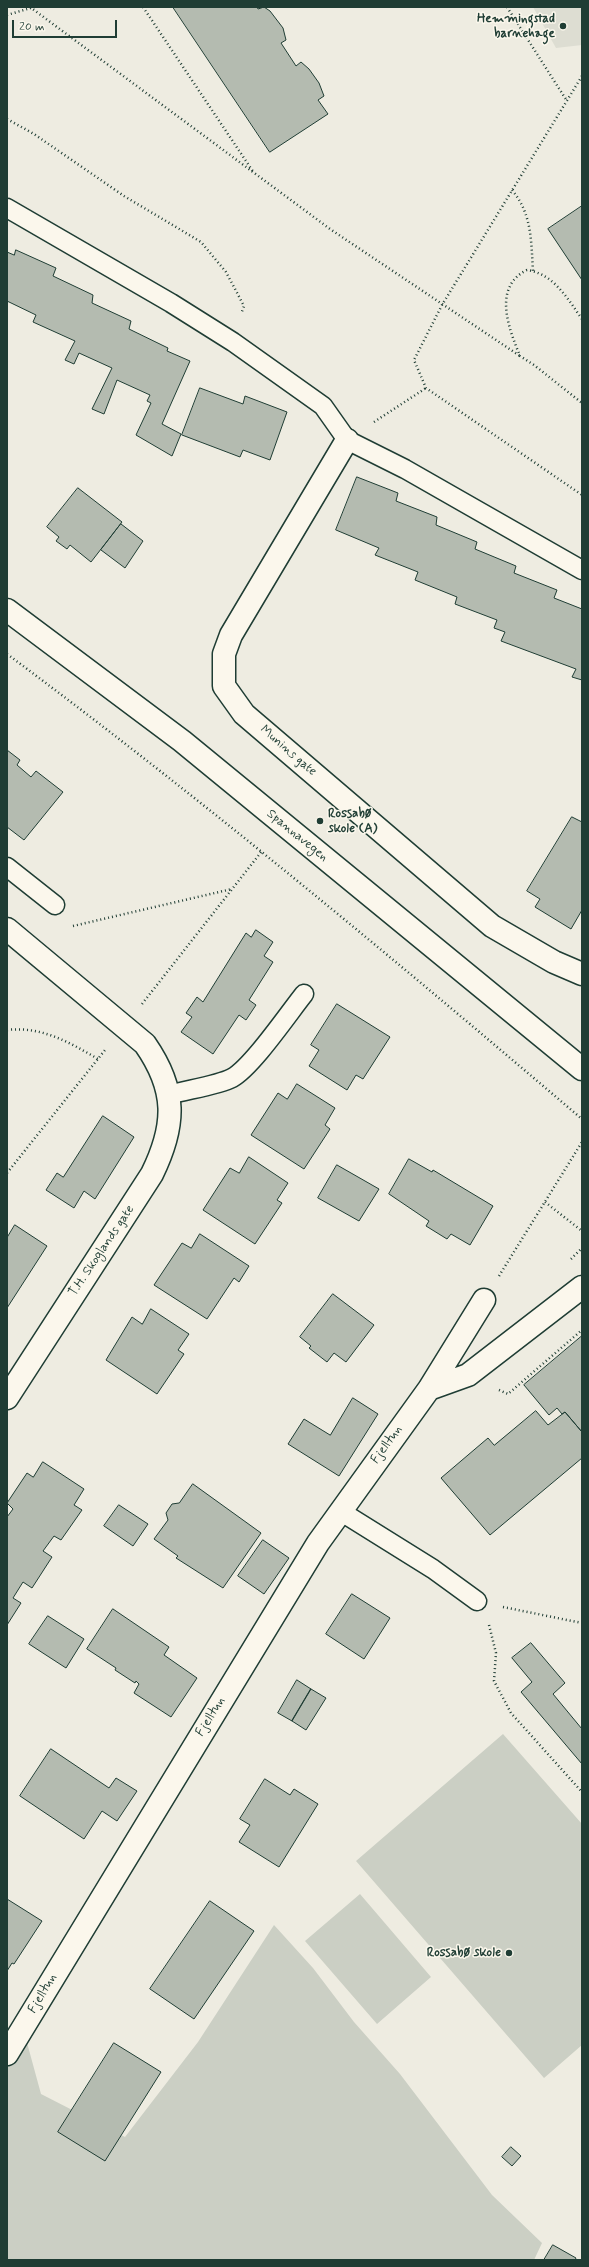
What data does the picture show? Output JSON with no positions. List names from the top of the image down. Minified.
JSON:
{"streets":{"street":["Munins gate","Spannavegen","T.H. Skoglands gate","Fjelltun"]},"places":["Hemmingstad barnehage","Rossabø skole (A)","Rossabø skole"],"scale_bar":"20 m"}
